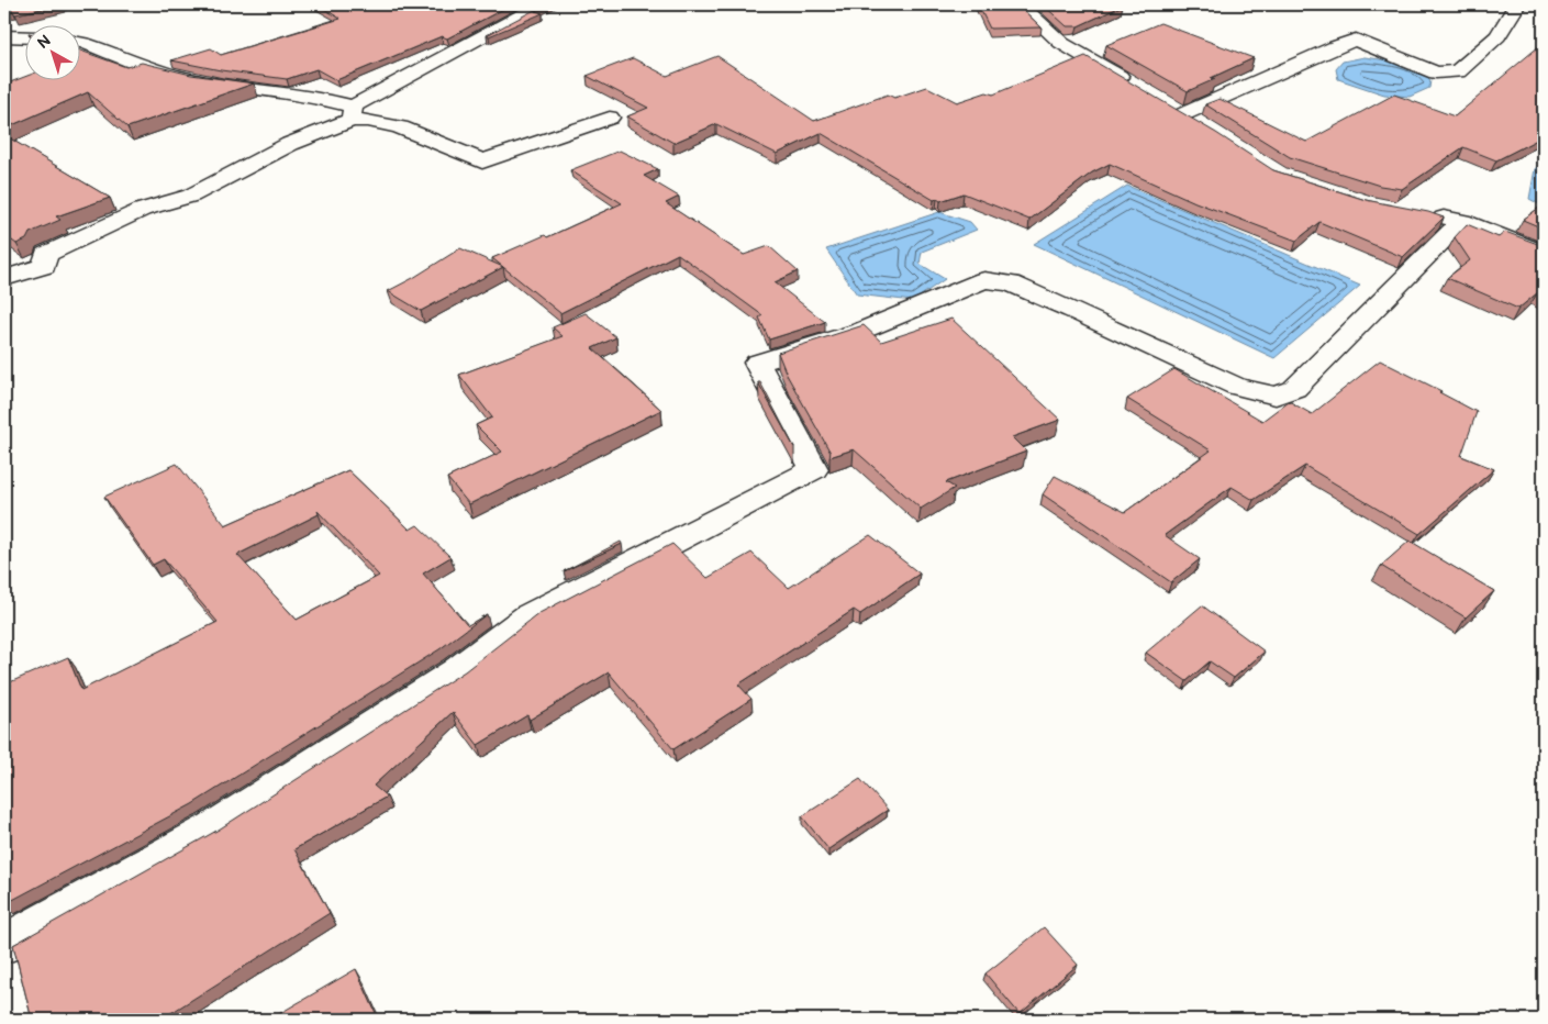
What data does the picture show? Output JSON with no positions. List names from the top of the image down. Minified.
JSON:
{"north":"top left"}
